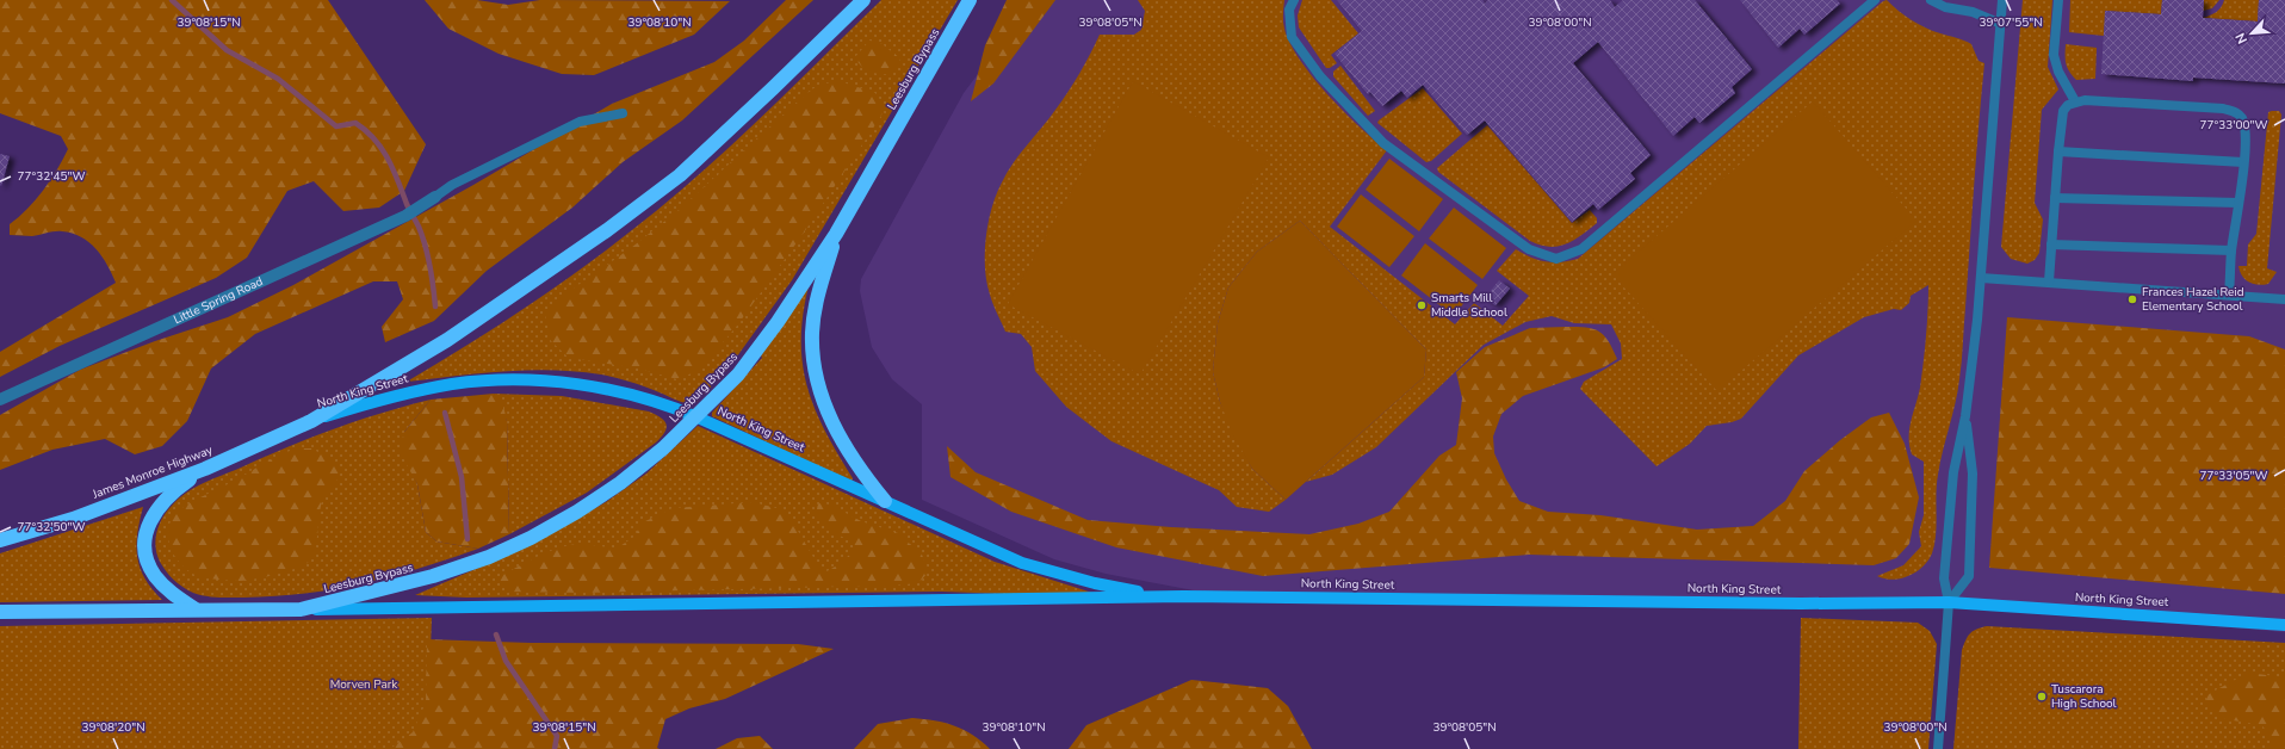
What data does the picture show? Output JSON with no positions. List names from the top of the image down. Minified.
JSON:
{"streets":{"highway":["Leesburg Bypass","James Monroe Highway"],"main road":["North King Street"],"street":["Little Spring Road"]},"crossings":[["Leesburg Bypass","North King Street"],["North King Street","James Monroe Highway"]],"parks":["Morven Park"],"places":["Frances Hazel Reid Elementary School","Smarts Mill Middle School","Tuscarora High School"],"north":"bottom left","coordinates":["39°08'15\"N","39°08'10\"N","39°08'05\"N","39°07'55\"N","39°08'00\"N","77°33'00\"W","77°32'45\"W","77°33'05\"W","77°32'50\"W","39°08'20\"N"]}
